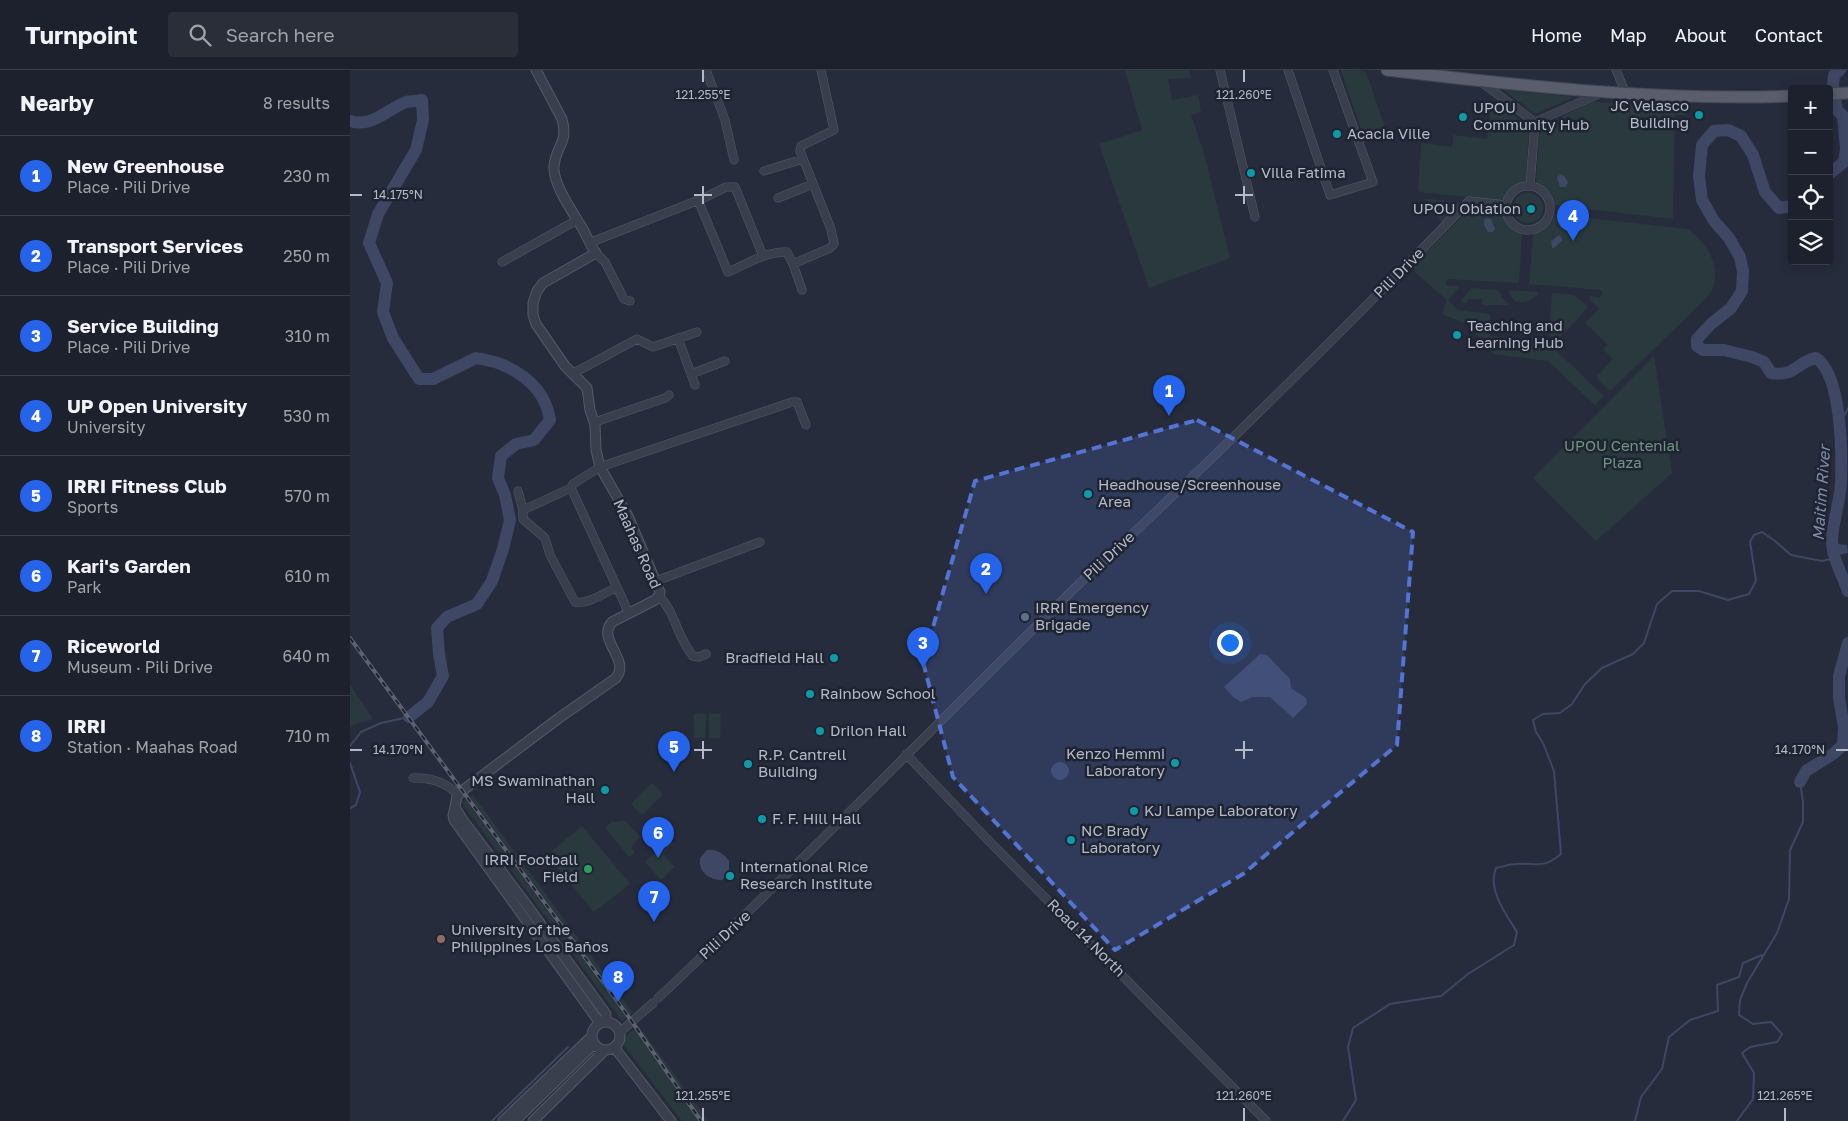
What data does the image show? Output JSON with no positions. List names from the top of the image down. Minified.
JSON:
{"streets":{"street":["Pili Drive","Maahas Road","Road 14 North"]},"crossings":[["Pili Drive","Road 14 North"]],"water":["Maitim River"],"parks":["UPOU Centenial Plaza"],"places":["JC Velasco Building","UPOU Community Hub","Acacia Ville","Villa Fatima","UPOU Oblation","Teaching and Learning Hub","Headhouse/Screenhouse Area","IRRI Emergency Brigade","Bradfield Hall","Rainbow School","Drilon Hall","Kenzo Hemmi Laboratory","R.P. Cantrell Building","MS Swaminathan Hall","KJ Lampe Laboratory","F. F. Hill Hall","NC Brady Laboratory","IRRI Football Field","International Rice Research Institute","University of the Philippines Los Baños"],"page":{"header":"Turnpoint","search":"Search here","nav":["Home","Map","About","Contact"],"heading":["Nearby","8 results"],"map_buttons":["+","−"],"list":[{"mark":"1","name":"New Greenhouse","note":"Place · Pili Drive","value":"230 m"},{"mark":"2","name":"Transport Services","note":"Place · Pili Drive","value":"250 m"},{"mark":"3","name":"Service Building","note":"Place · Pili Drive","value":"310 m"},{"mark":"4","name":"UP Open University","note":"University","value":"530 m"},{"mark":"5","name":"IRRI Fitness Club","note":"Sports","value":"570 m"},{"mark":"6","name":"Kari's Garden","note":"Park","value":"610 m"},{"mark":"7","name":"Riceworld","note":"Museum · Pili Drive","value":"640 m"},{"mark":"8","name":"IRRI","note":"Station · Maahas Road","value":"710 m"}],"pins":["4","1","2","3","5","6","7","8"]},"coordinates":["121.255°E","121.260°E","14.175°N","14.170°N","121.265°E"]}
